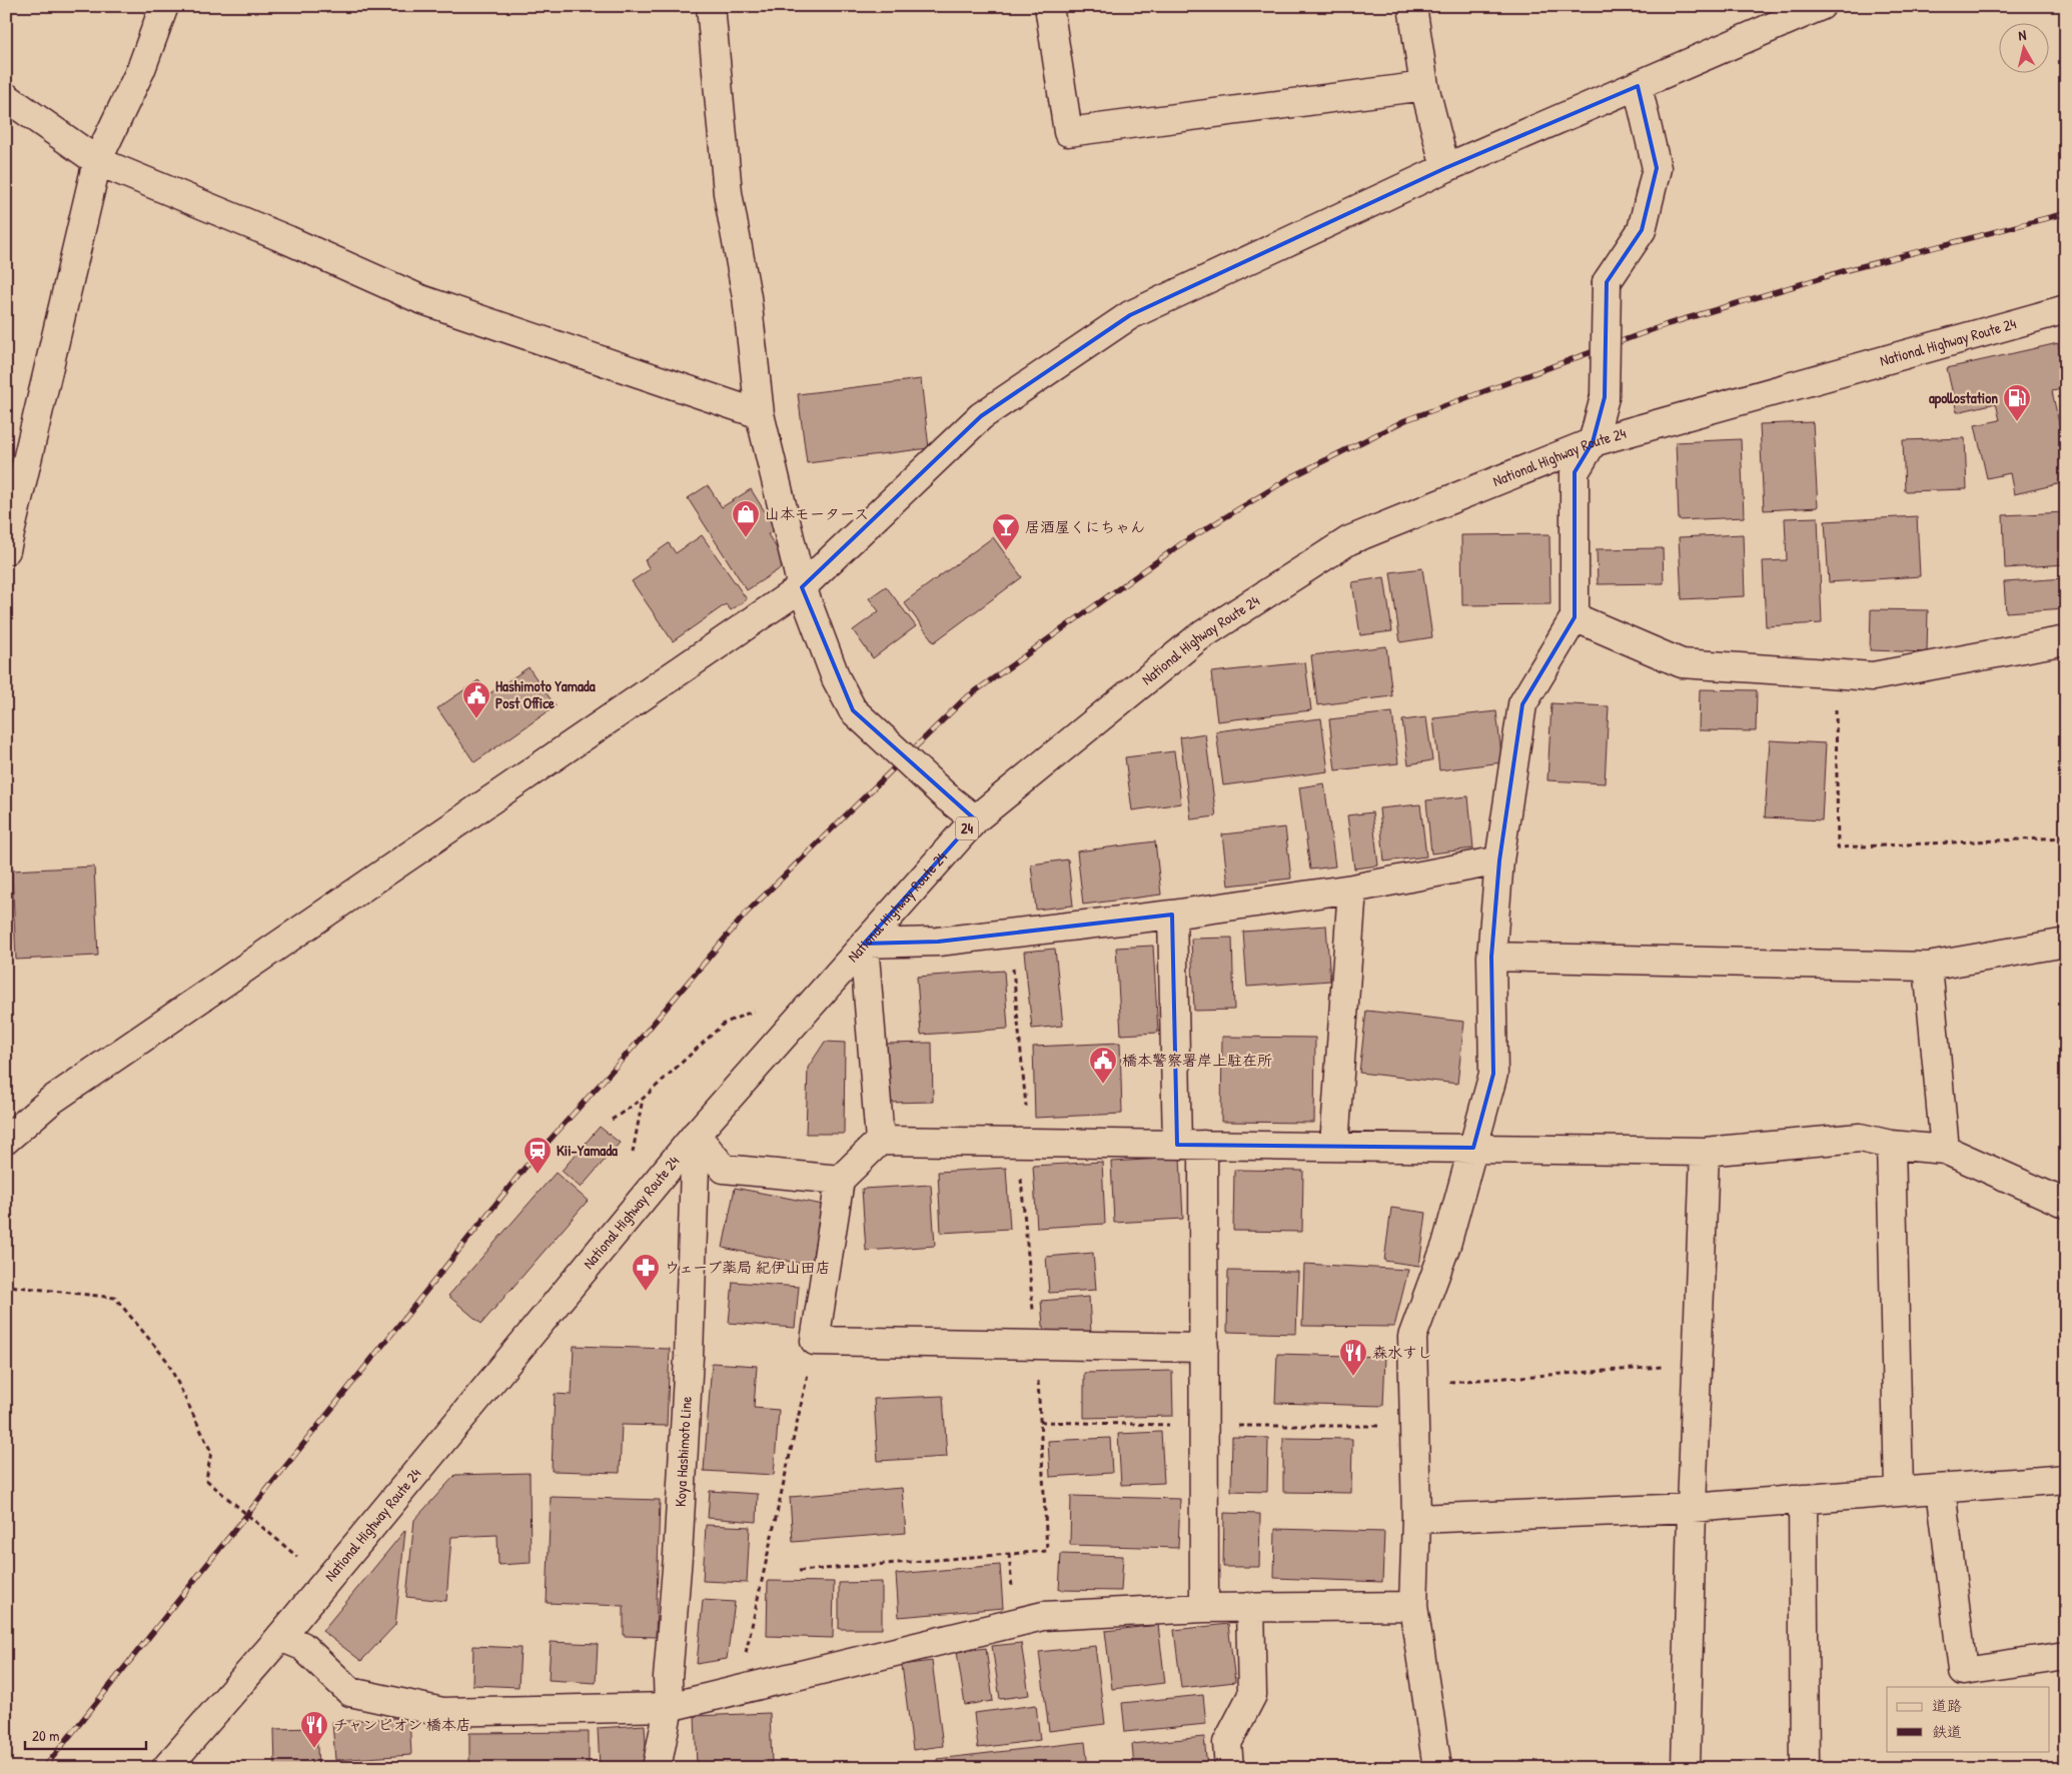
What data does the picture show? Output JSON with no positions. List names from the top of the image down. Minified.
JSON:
{"streets":{"main road":["National Highway Route 24","24","Koya Hashimoto Line"]},"crossings":[["National Highway Route 24","Koya Hashimoto Line"]],"places":{"fuel station":["apollostation"],"shop":["山本モータース"],"bar":["居酒屋くにちゃん"],"public building":["Hashimoto Yamada Post Office","橋本警察署岸上駐在所"],"station":["Kii-Yamada"],"pharmacy":["ウェーブ薬局 紀伊山田店"],"restaurant":["森水すし","チャンピオン 橋本店"]},"legend":["道路","鉄道"],"scale_bar":"20 m","north":"top"}
